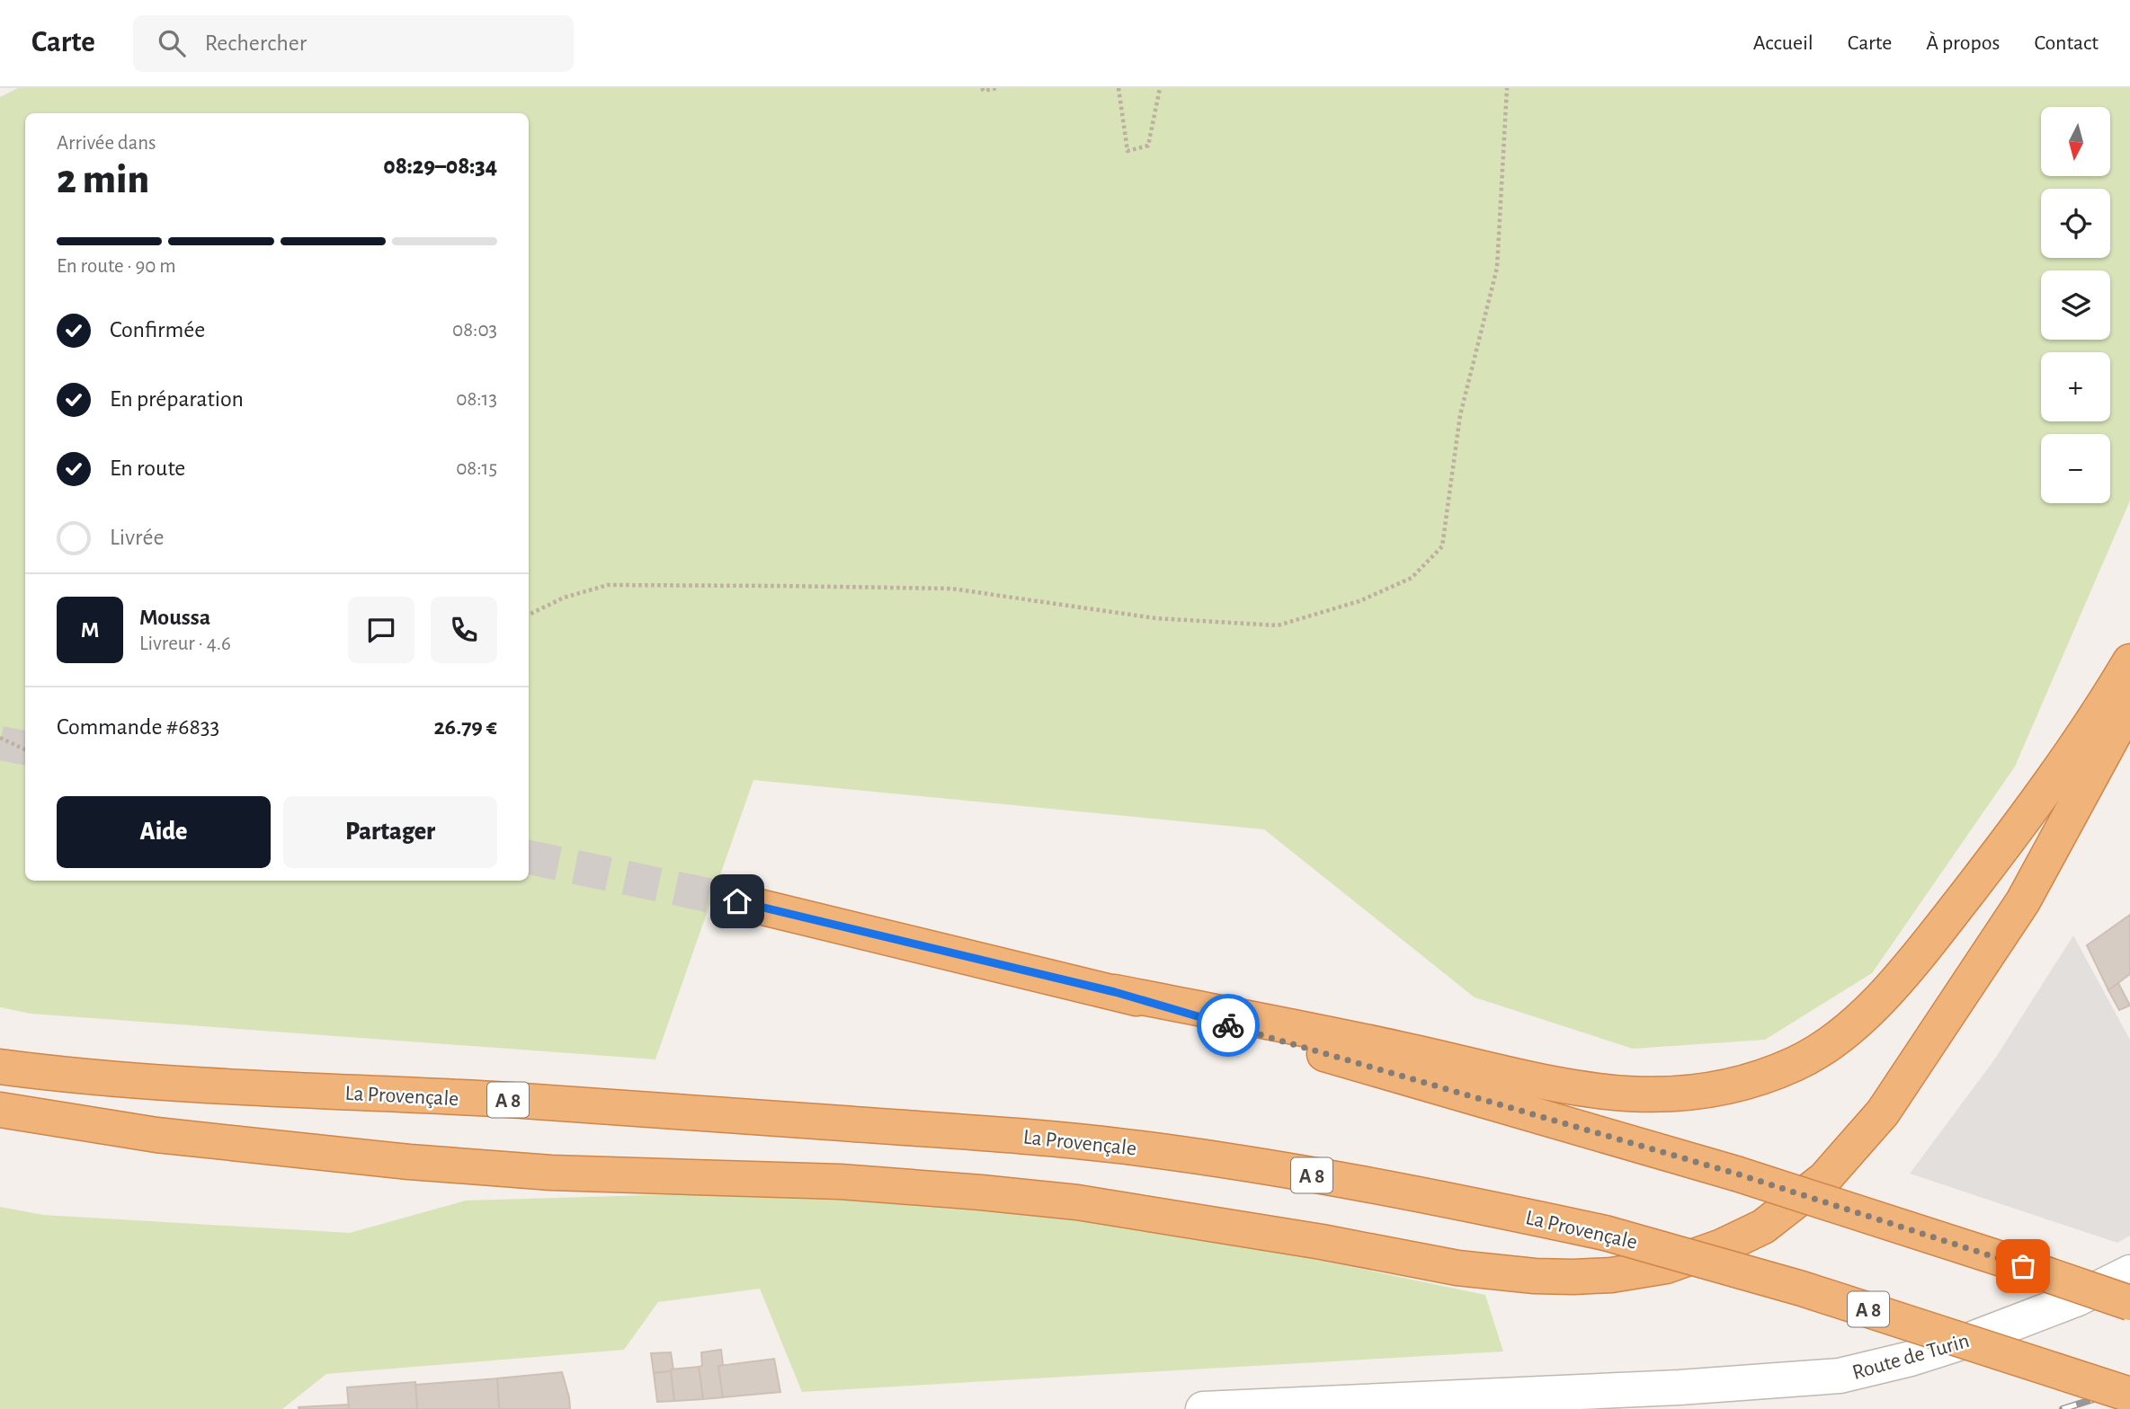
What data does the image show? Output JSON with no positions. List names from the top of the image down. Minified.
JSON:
{"streets":{"highway":["La Provençale","A 8"],"street":["Route de Turin"]},"north":"bottom","page":{"header":"Carte","search":"Rechercher","nav":["Accueil","Carte","À propos","Contact"],"map_buttons":["+","−"],"heading":["2 min","Arrivée dans","08:29–08:34"],"panel":["Moussa","Livreur · 4.6","Commande #6833","26.79 €"],"bar":"En route · 90 m","list":[["Confirmée","08:03"],["En préparation","08:13"],["En route","08:15"],"Livrée"],"round":"M","buttons":["Aide","Partager"]}}
